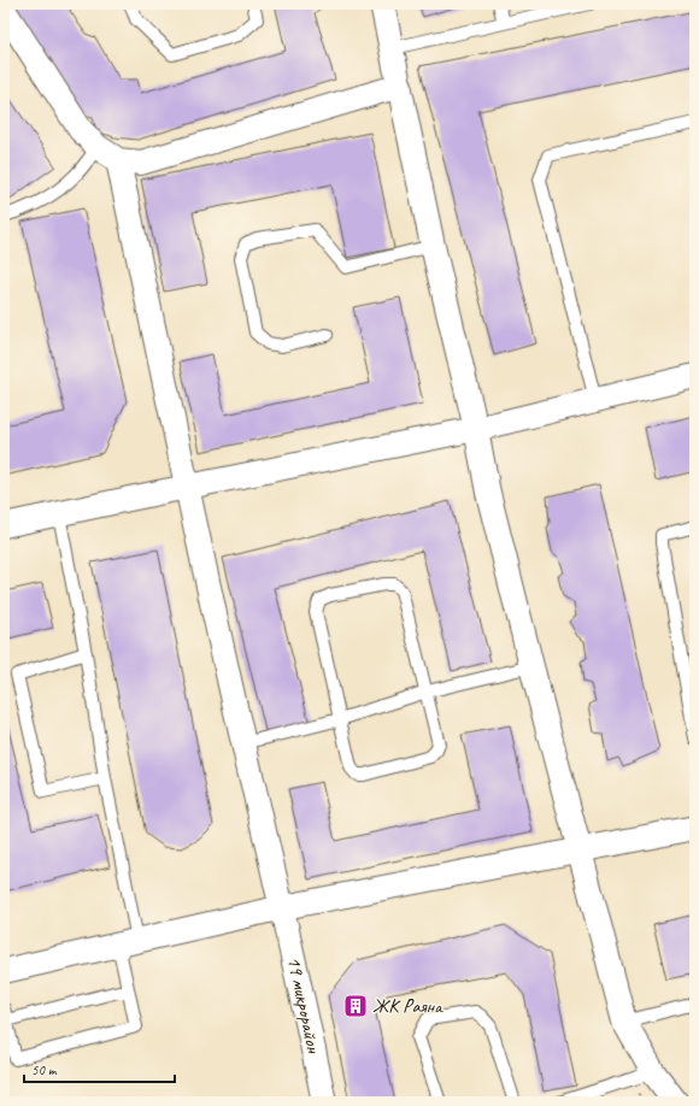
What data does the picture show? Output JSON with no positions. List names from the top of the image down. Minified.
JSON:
{"streets":{"street":["19 микрорайон"]},"places":{"building":["ЖК Раяна"]},"scale_bar":"50 m"}
